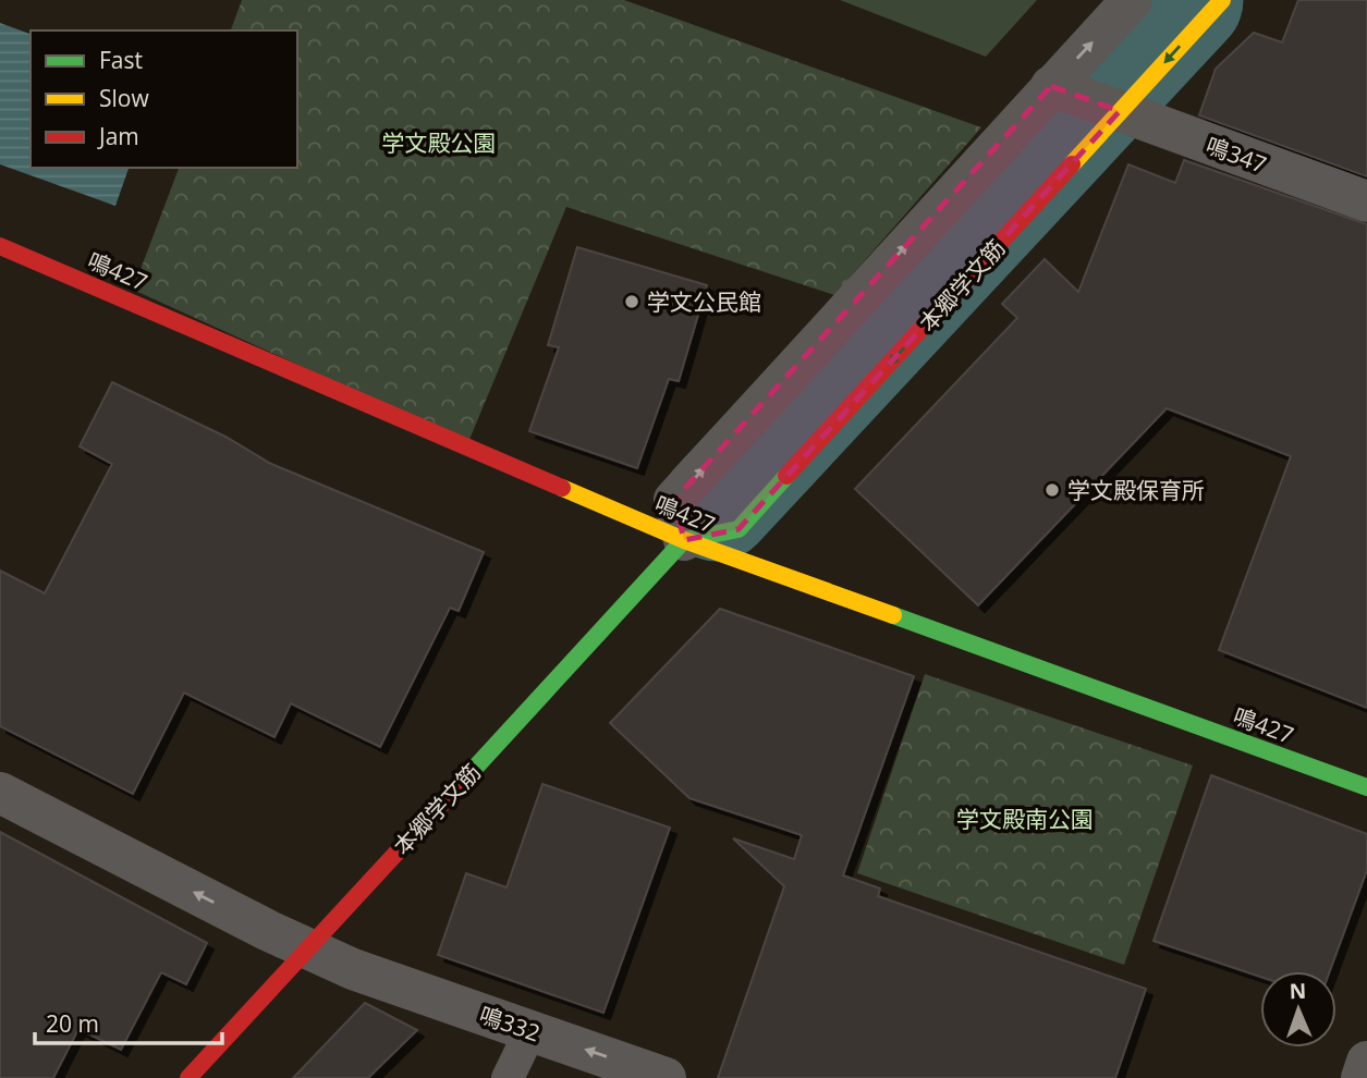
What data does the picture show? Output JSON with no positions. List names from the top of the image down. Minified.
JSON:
{"streets":{"street":["鳴347","鳴427","本郷学文筋","鳴332"]},"crossings":[["鳴347","本郷学文筋"],["鳴427","本郷学文筋"],["本郷学文筋","鳴332"]],"one_way":["鳴332"],"parks":["学文殿公園","学文殿南公園"],"places":["学文公民館","学文殿保育所"],"legend":["Fast","Slow","Jam"],"scale_bar":"20 m","north":"top"}
